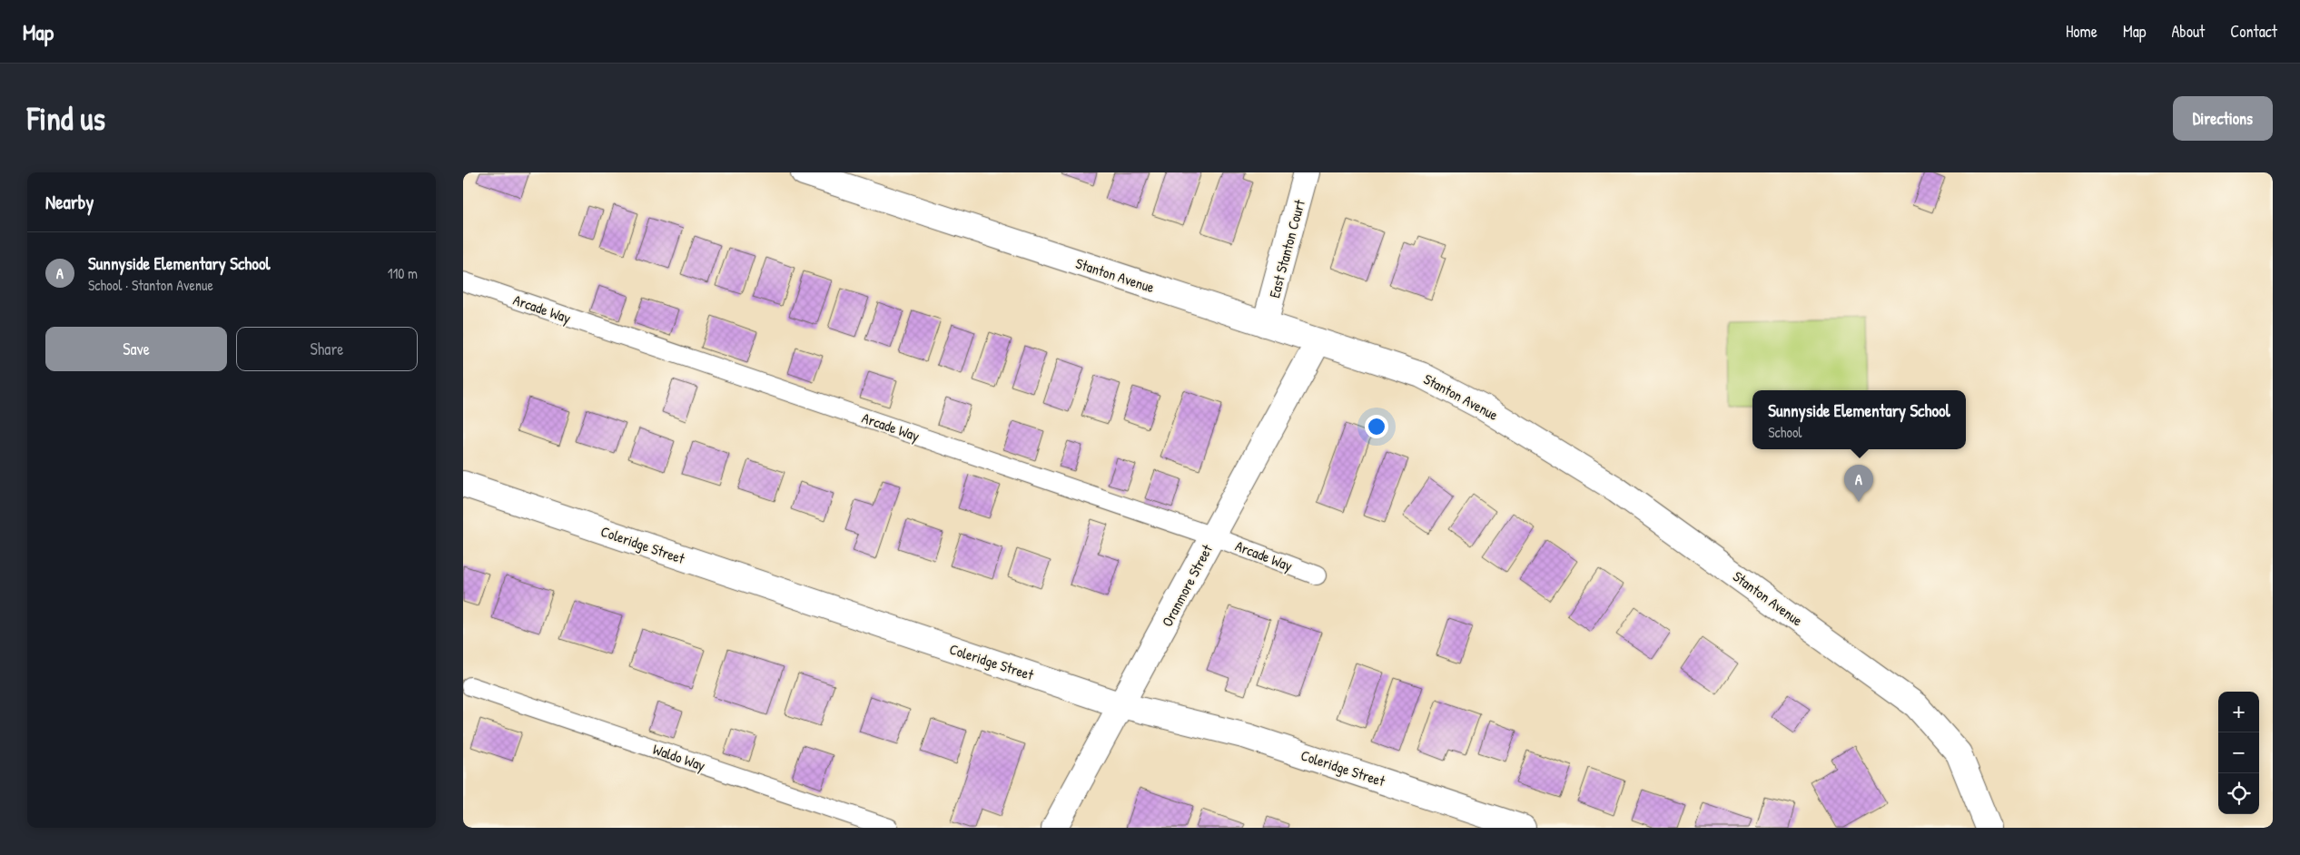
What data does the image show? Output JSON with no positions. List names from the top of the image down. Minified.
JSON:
{"streets":{"street":["East Stanton Court","Stanton Avenue","Coleridge Street","Oranmore Street"],"lane":["Arcade Way","Waldo Way"]},"crossings":[["East Stanton Court","Stanton Avenue"],["Stanton Avenue","Oranmore Street"],["Arcade Way","Oranmore Street"],["Coleridge Street","Oranmore Street"]],"page":{"header":"Map","nav":["Home","Map","About","Contact"],"buttons":["Directions",["Save","Share"]],"title":"Find us","heading":"Nearby","list":[{"mark":"A","name":"Sunnyside Elementary School","note":"School · Stanton Avenue","value":"110 m"}],"popup":["Sunnyside Elementary School","School"],"pins":"A","map_buttons":["+","−"]}}
